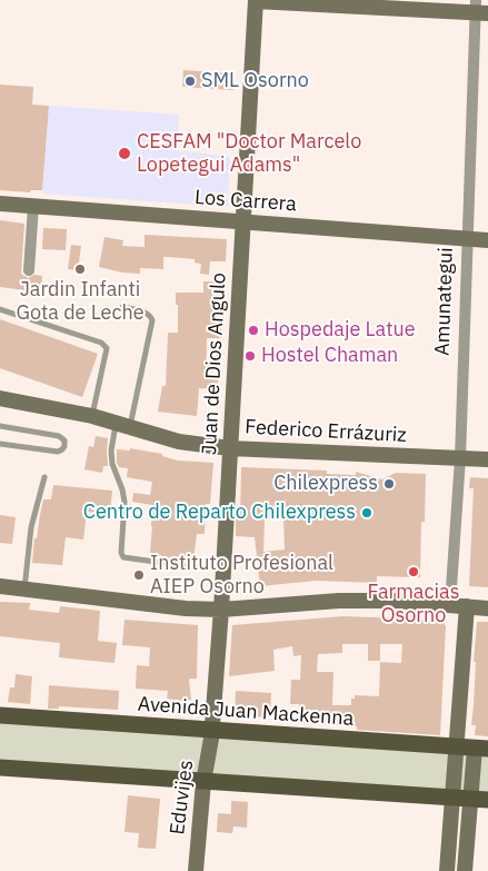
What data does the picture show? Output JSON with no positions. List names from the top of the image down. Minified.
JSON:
{"streets":{"main road":["Avenida Juan Mackenna"],"street":["Los Carrera","Amunategui","Juan de Dios Angulo","Federico Errázuriz","Eduvijes"]},"crossings":[["Los Carrera","Amunategui"],["Los Carrera","Juan de Dios Angulo"],["Amunategui","Federico Errázuriz"],["Juan de Dios Angulo","Federico Errázuriz"],["Juan de Dios Angulo","Avenida Juan Mackenna"],["Juan de Dios Angulo","Eduvijes"],["Avenida Juan Mackenna","Eduvijes"]],"places":["SML Osorno","CESFAM \"Doctor Marcelo Lopetegui Adams\"","Jardin Infanti Gota de Leche","Hospedaje Latue","Hostel Chaman","Chilexpress","Centro de Reparto Chilexpress","Farmacias Osorno","Instituto Profesional AIEP Osorno"]}
